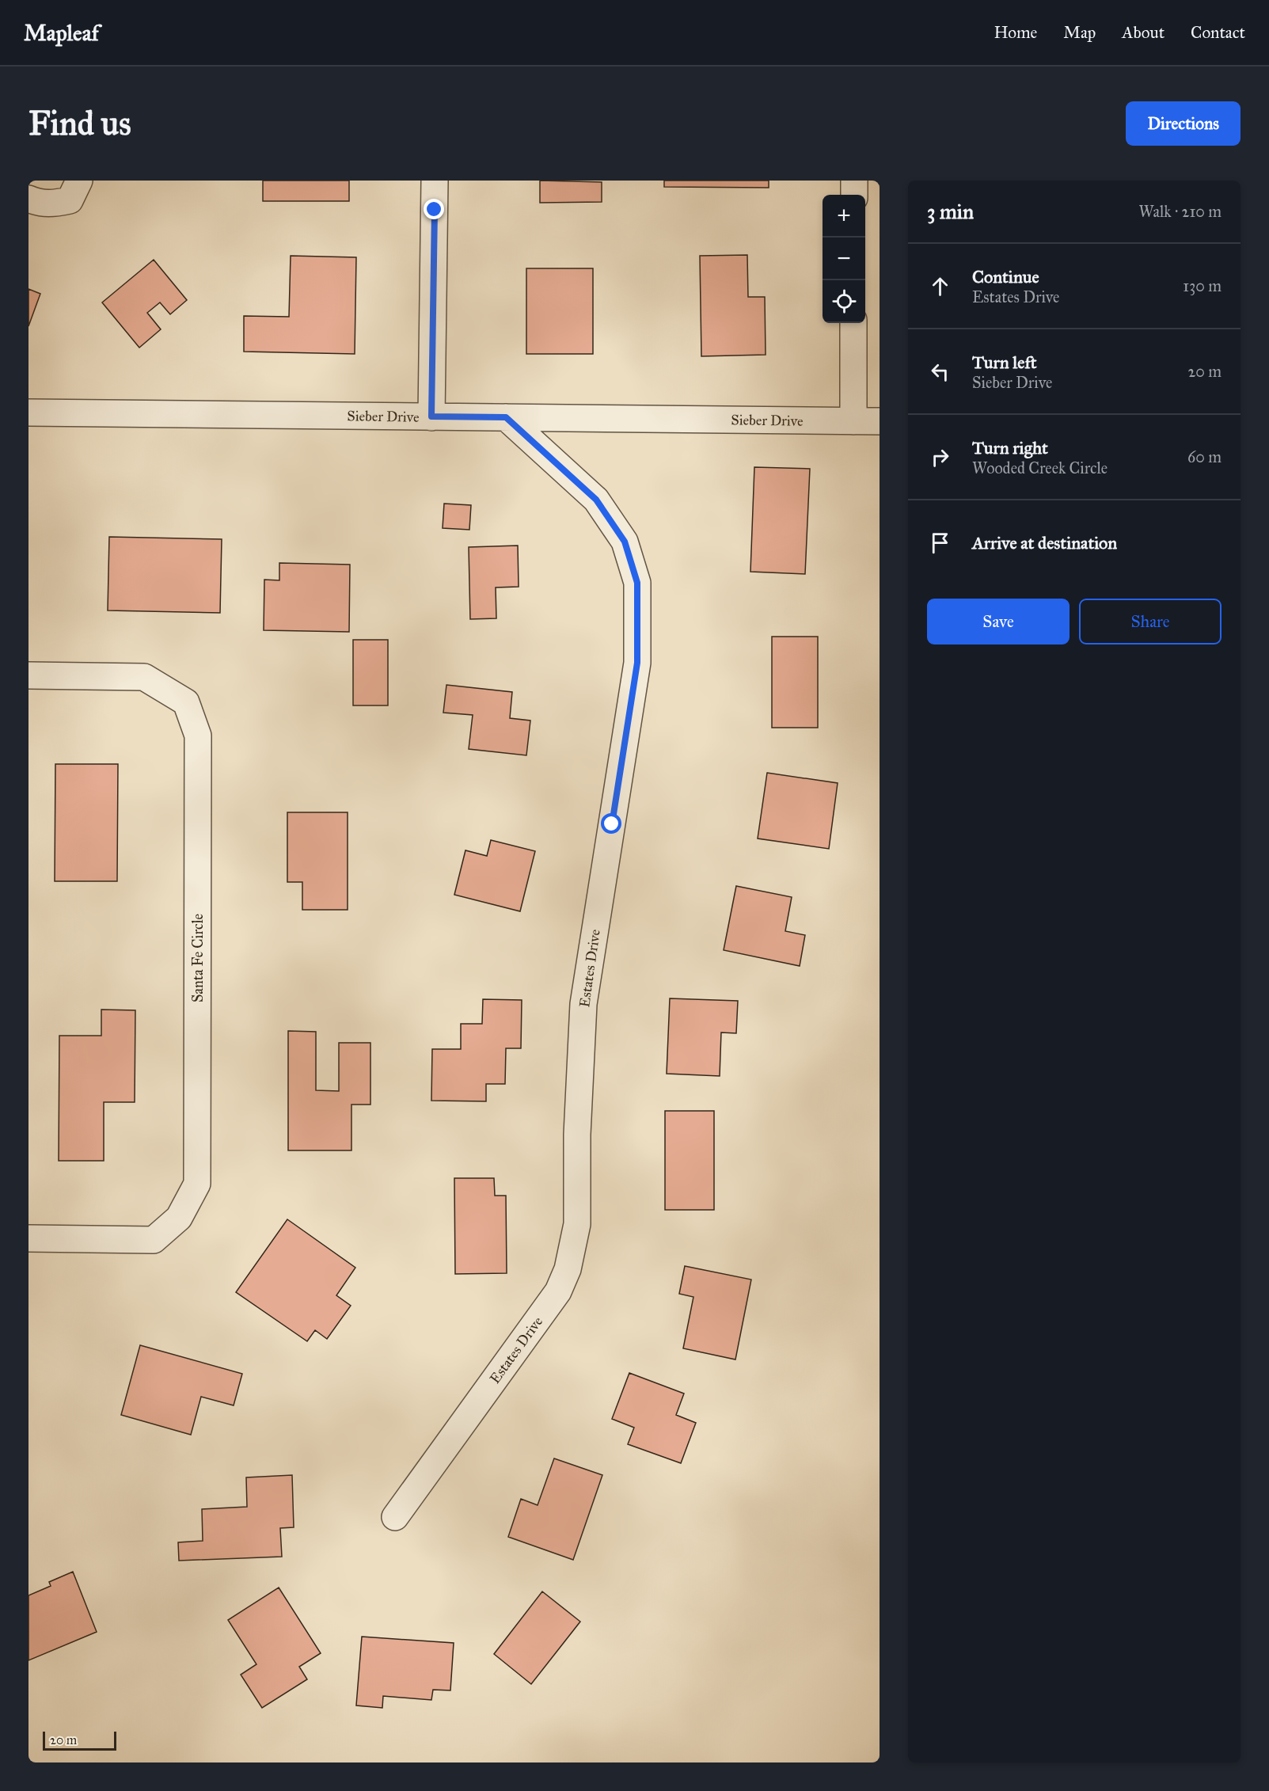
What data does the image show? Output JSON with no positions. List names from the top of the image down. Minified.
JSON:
{"streets":{"street":["Sieber Drive","Santa Fe Circle","Estates Drive"]},"crossings":[["Sieber Drive","Estates Drive"]],"scale_bar":"20 m","page":{"header":"Mapleaf","nav":["Home","Map","About","Contact"],"buttons":["Directions",["Save","Share"]],"title":"Find us","heading":["3 min","Walk · 210 m"],"map_buttons":["+","−"],"list":[["Continue","Estates Drive","130 m"],["Turn left","Sieber Drive","20 m"],["Turn right","Wooded Creek Circle","60 m"],"Arrive at destination"],"scale":"20 m"}}
